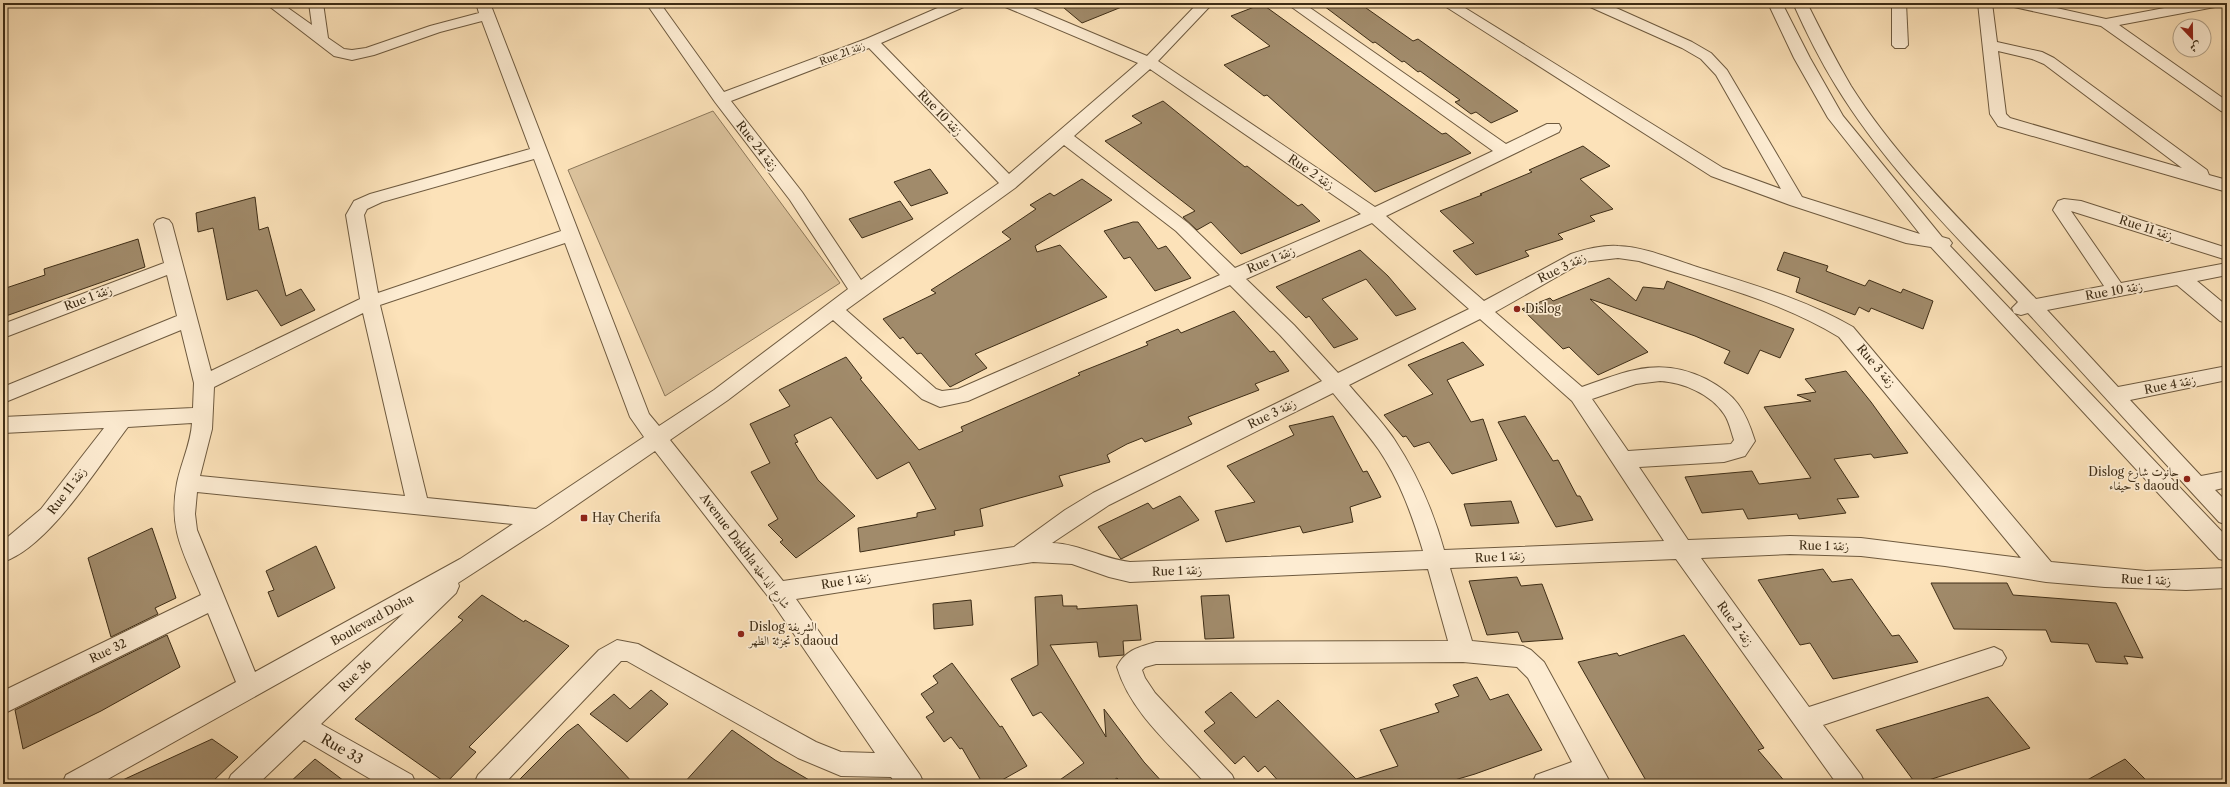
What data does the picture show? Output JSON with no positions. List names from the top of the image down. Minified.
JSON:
{"streets":{"street":["Rue 21 زنقة","Rue 10 زنقة","Rue 24 زنقة","Rue 2 زنقة","Rue 11 زنقة","Rue 1 زنقة","Rue 3 زنقة","Rue 4 زنقة","Avenue Dakhla شارع الداخلة","Boulevard Doha","Rue 32","Rue 36","Rue 33"]},"crossings":[["Rue 21 زنقة","Rue 10 زنقة"],["Rue 21 زنقة","Rue 24 زنقة"],["Rue 10 زنقة","Rue 11 زنقة"],["Rue 10 زنقة","Boulevard Doha"],["Rue 24 زنقة","Boulevard Doha"],["Rue 2 زنقة","Rue 1 زنقة"],["Rue 2 زنقة","Rue 3 زنقة"],["Rue 2 زنقة","Boulevard Doha"],["Rue 1 زنقة","Rue 3 زنقة"],["Rue 1 زنقة","Avenue Dakhla شارع الداخلة"],["Rue 1 زنقة","Boulevard Doha"],["Avenue Dakhla شارع الداخلة","Boulevard Doha"],["Boulevard Doha","Rue 36"],["Rue 36","Rue 33"]],"places":{"other":["Dislog","Dislog حانوت شارع حيفاء s daoud","Dislog الشريفة تجزئة الظهر s daoud"],"transit":["Hay Cherifa"]},"north":"bottom"}
